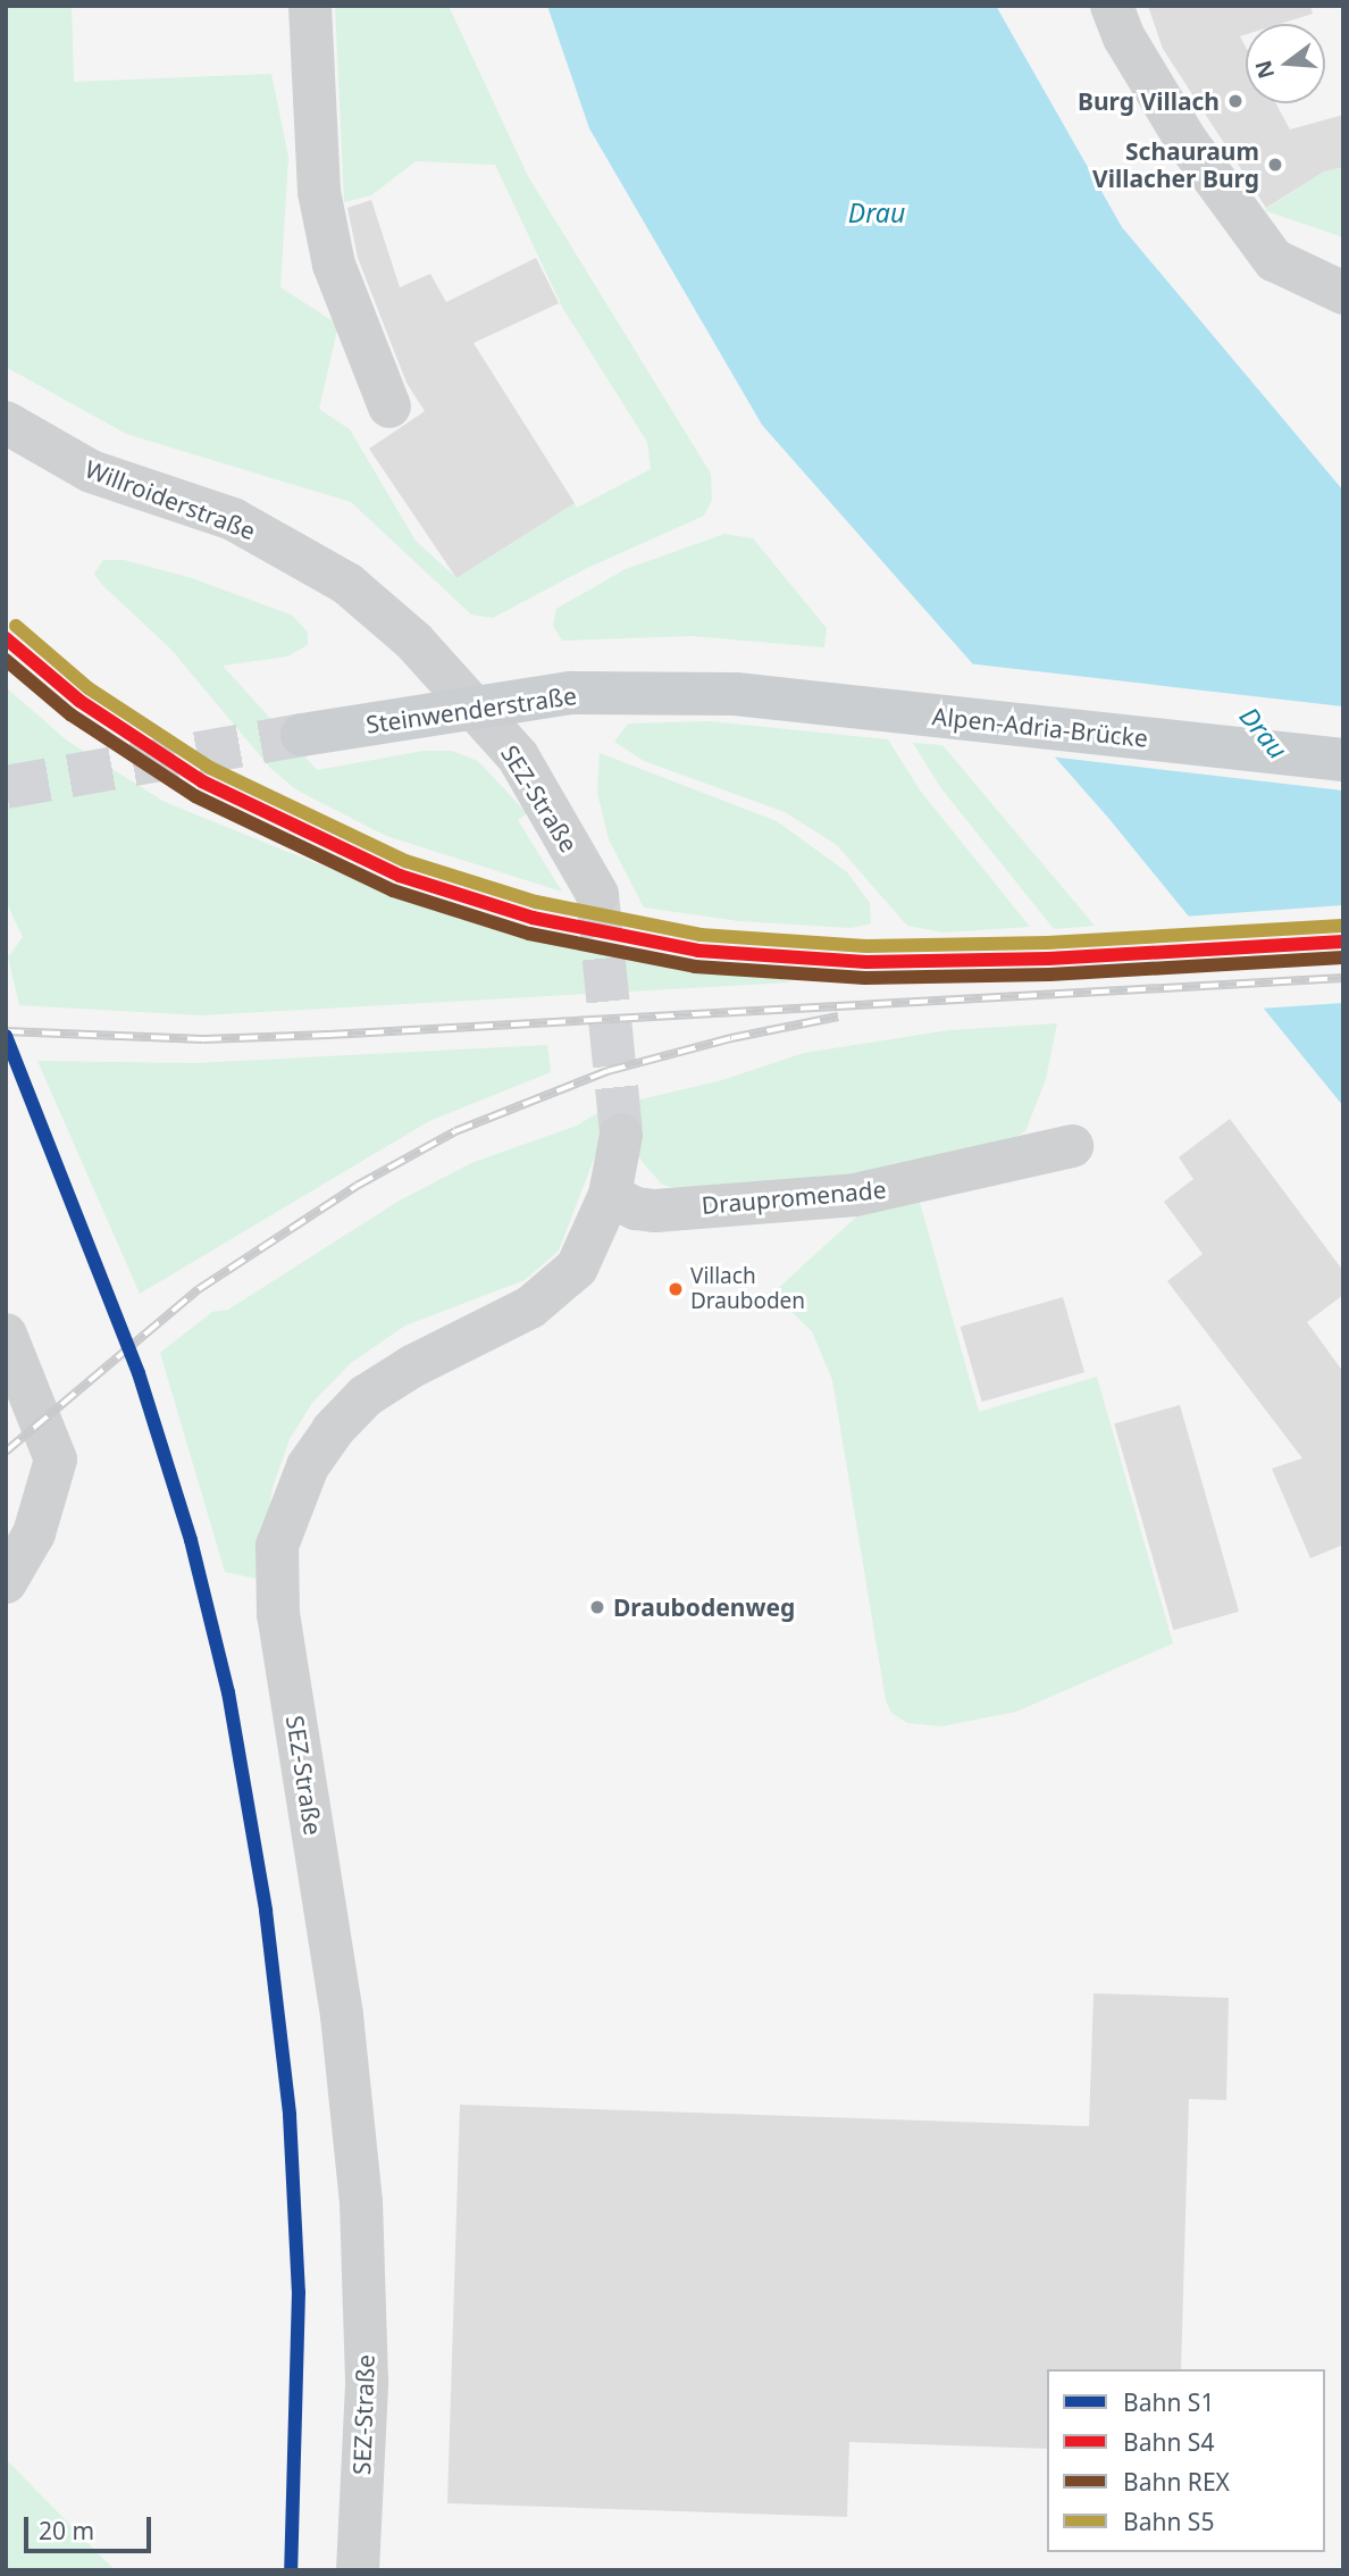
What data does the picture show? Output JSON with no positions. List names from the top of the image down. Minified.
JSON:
{"streets":{"main road":["Steinwenderstraße","Alpen-Adria-Brücke"],"street":["Willroiderstraße","SEZ-Straße","Draupromenade"]},"crossings":[["Willroiderstraße","Steinwenderstraße"],["Willroiderstraße","SEZ-Straße"],["Steinwenderstraße","Alpen-Adria-Brücke"],["Steinwenderstraße","SEZ-Straße"],["SEZ-Straße","Draupromenade"]],"water":["Drau"],"places":["Burg Villach","Schauraum Villacher Burg","Villach Drauboden","Draubodenweg"],"lines":["rail line S5","rail line S4","rail line REX","rail line S1"],"legend":["Bahn S1","Bahn S4","Bahn REX","Bahn S5"],"scale_bar":"20 m","north":"left"}
